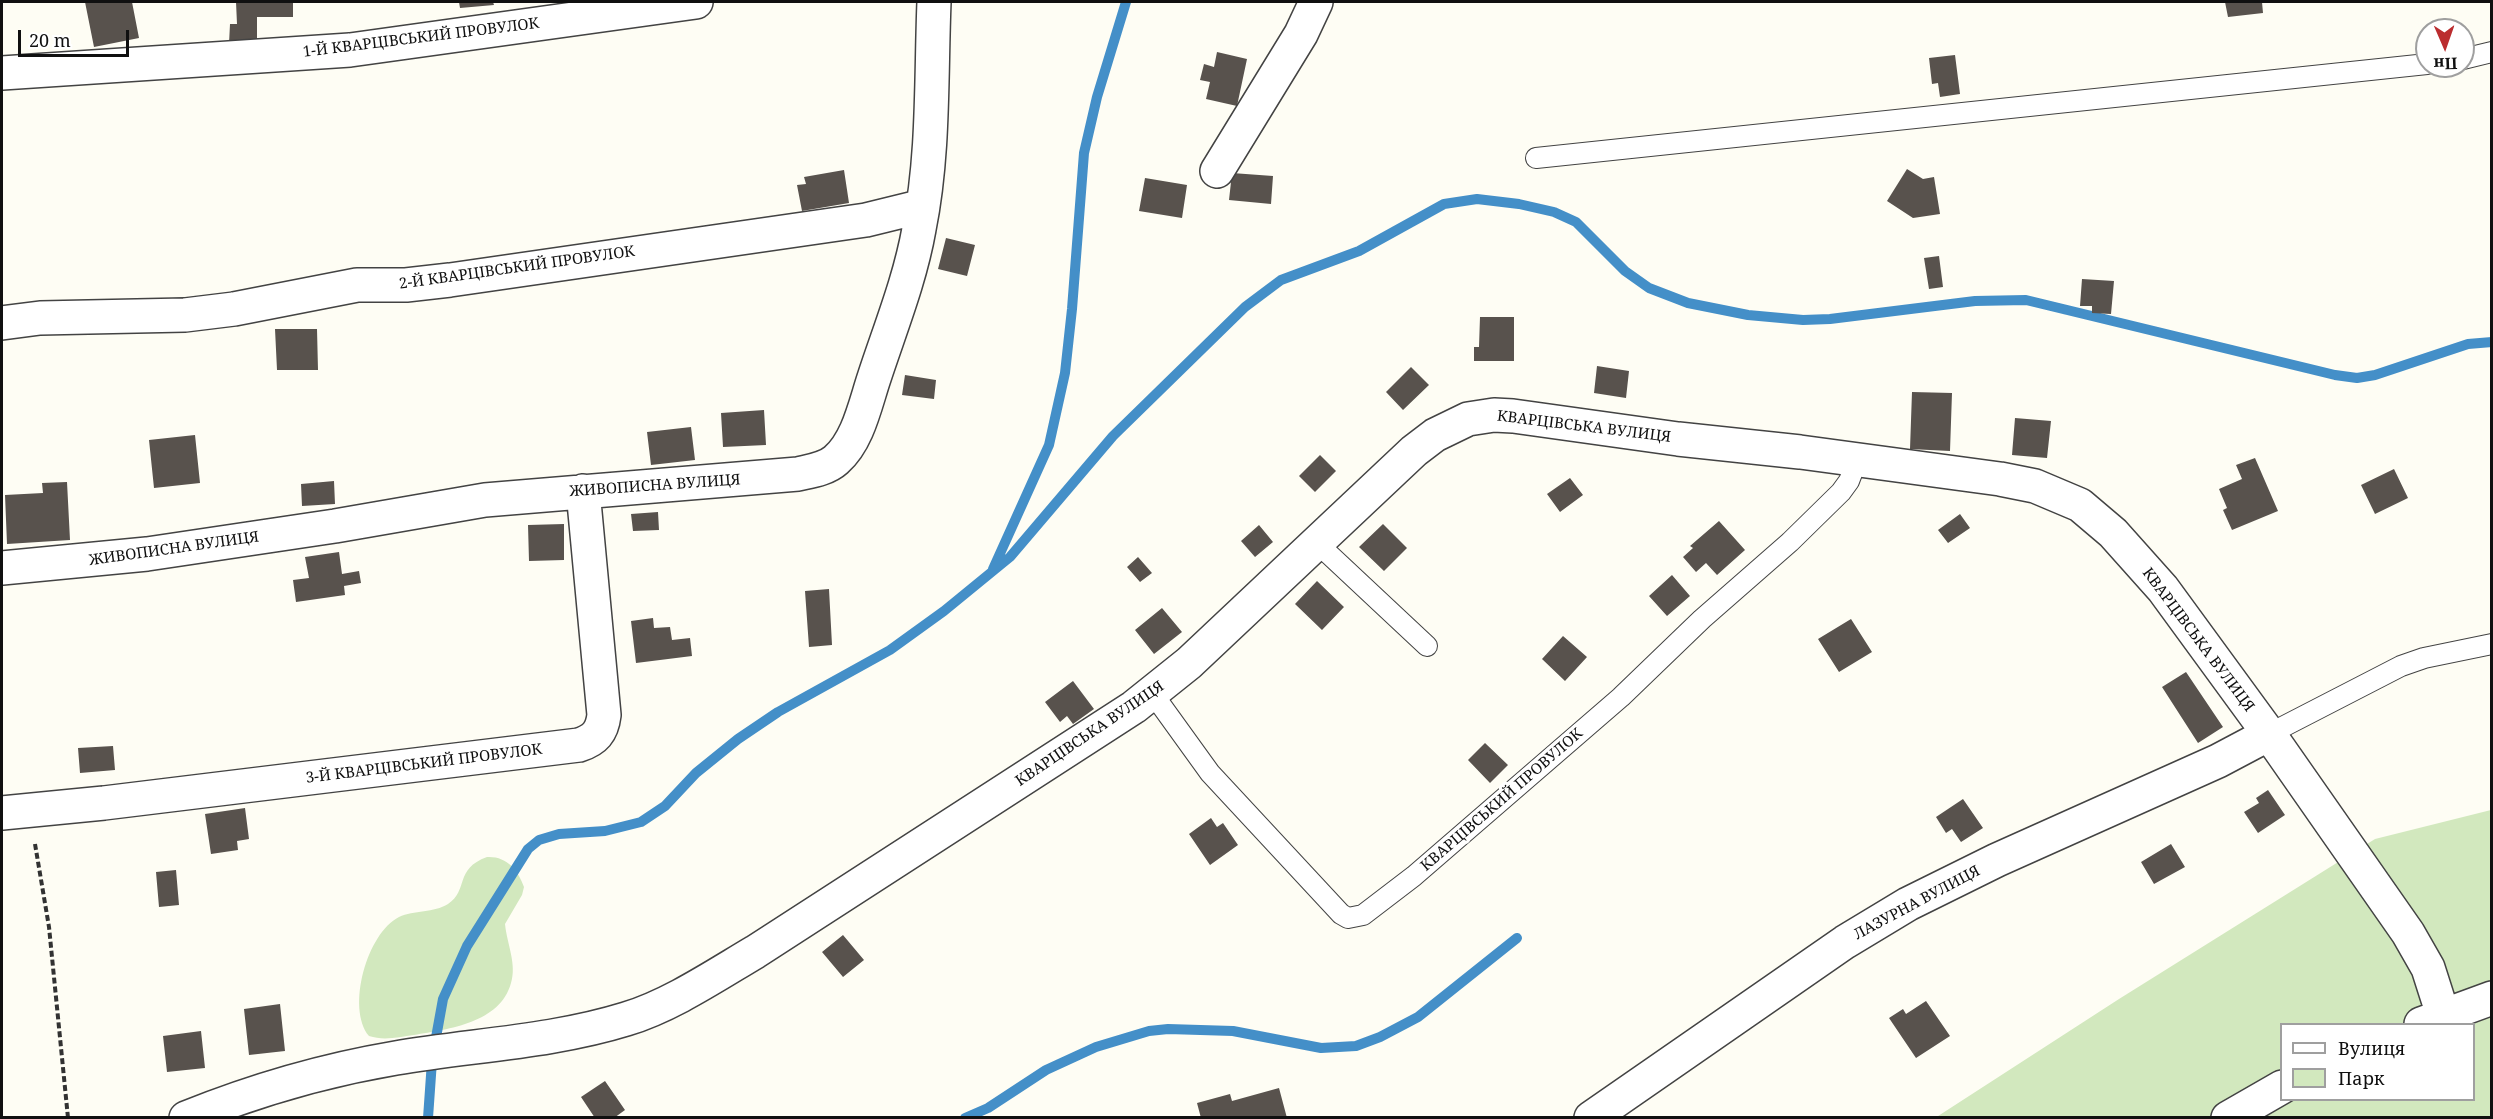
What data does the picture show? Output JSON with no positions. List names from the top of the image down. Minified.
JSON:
{"streets":{"street":["1-Й КВАРЦІВСЬКИЙ ПРОВУЛОК","2-Й КВАРЦІВСЬКИЙ ПРОВУЛОК","КВАРЦІВСЬКА ВУЛИЦЯ","ЖИВОПИСНА ВУЛИЦЯ","3-Й КВАРЦІВСЬКИЙ ПРОВУЛОК","ЛАЗУРНА ВУЛИЦЯ"],"lane":["КВАРЦІВСЬКИЙ ПРОВУЛОК"]},"crossings":[["2-Й КВАРЦІВСЬКИЙ ПРОВУЛОК","ЖИВОПИСНА ВУЛИЦЯ"],["КВАРЦІВСЬКА ВУЛИЦЯ","КВАРЦІВСЬКИЙ ПРОВУЛОК"],["КВАРЦІВСЬКА ВУЛИЦЯ","ЛАЗУРНА ВУЛИЦЯ"],["ЖИВОПИСНА ВУЛИЦЯ","3-Й КВАРЦІВСЬКИЙ ПРОВУЛОК"]],"legend":["Вулиця","Парк"],"scale_bar":"20 m","north":"bottom"}
